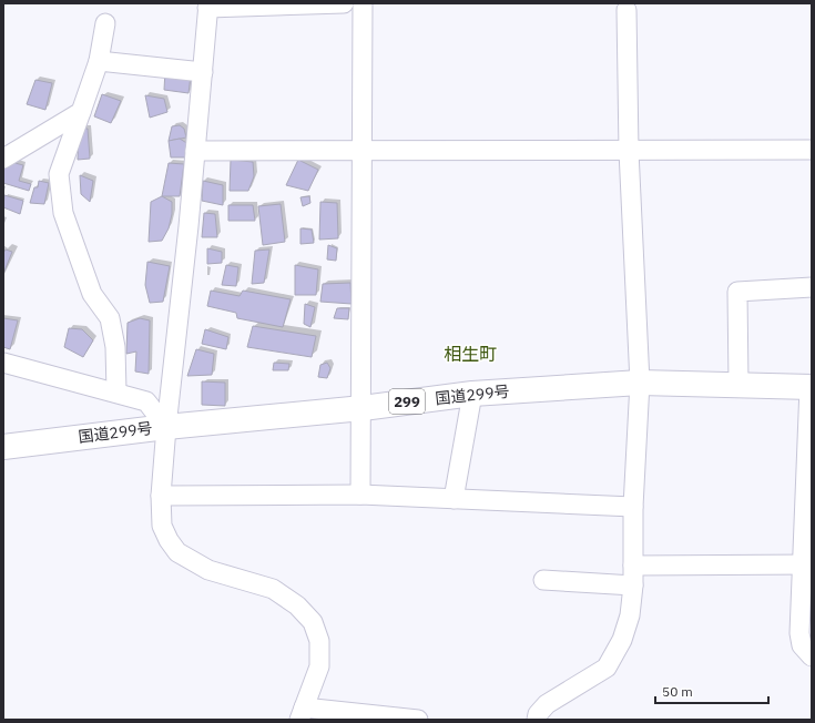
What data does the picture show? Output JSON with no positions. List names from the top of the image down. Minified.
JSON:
{"streets":{"highway":["国道299号","299"]},"districts":["相生町"],"scale_bar":"50 m"}
